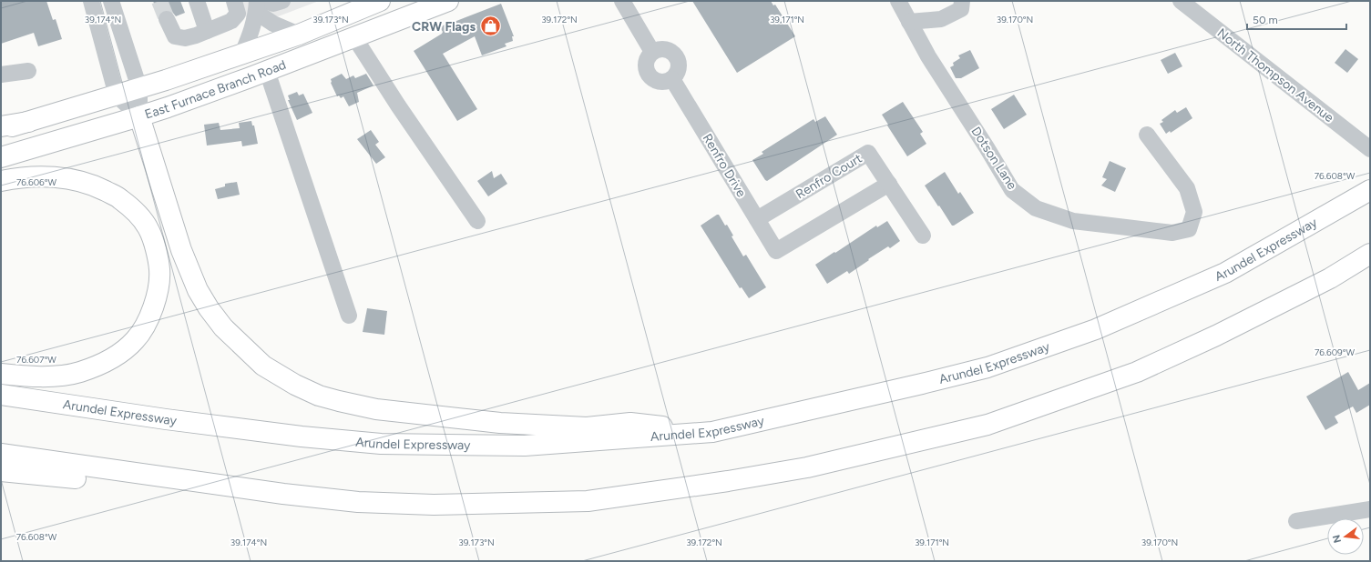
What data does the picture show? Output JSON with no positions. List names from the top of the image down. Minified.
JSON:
{"streets":{"main road":["East Furnace Branch Road","Arundel Expressway"],"street":["North Thompson Avenue","Dotson Lane","Renfro Drive","Renfro Court"]},"crossings":[["Renfro Drive","Renfro Court"]],"places":{"shop":["CRW Flags"]},"scale_bar":"50 m","north":"left","coordinates":["39.174°N","39.173°N","39.172°N","39.171°N","39.170°N","76.608°W","76.606°W","76.609°W","76.607°W"]}
